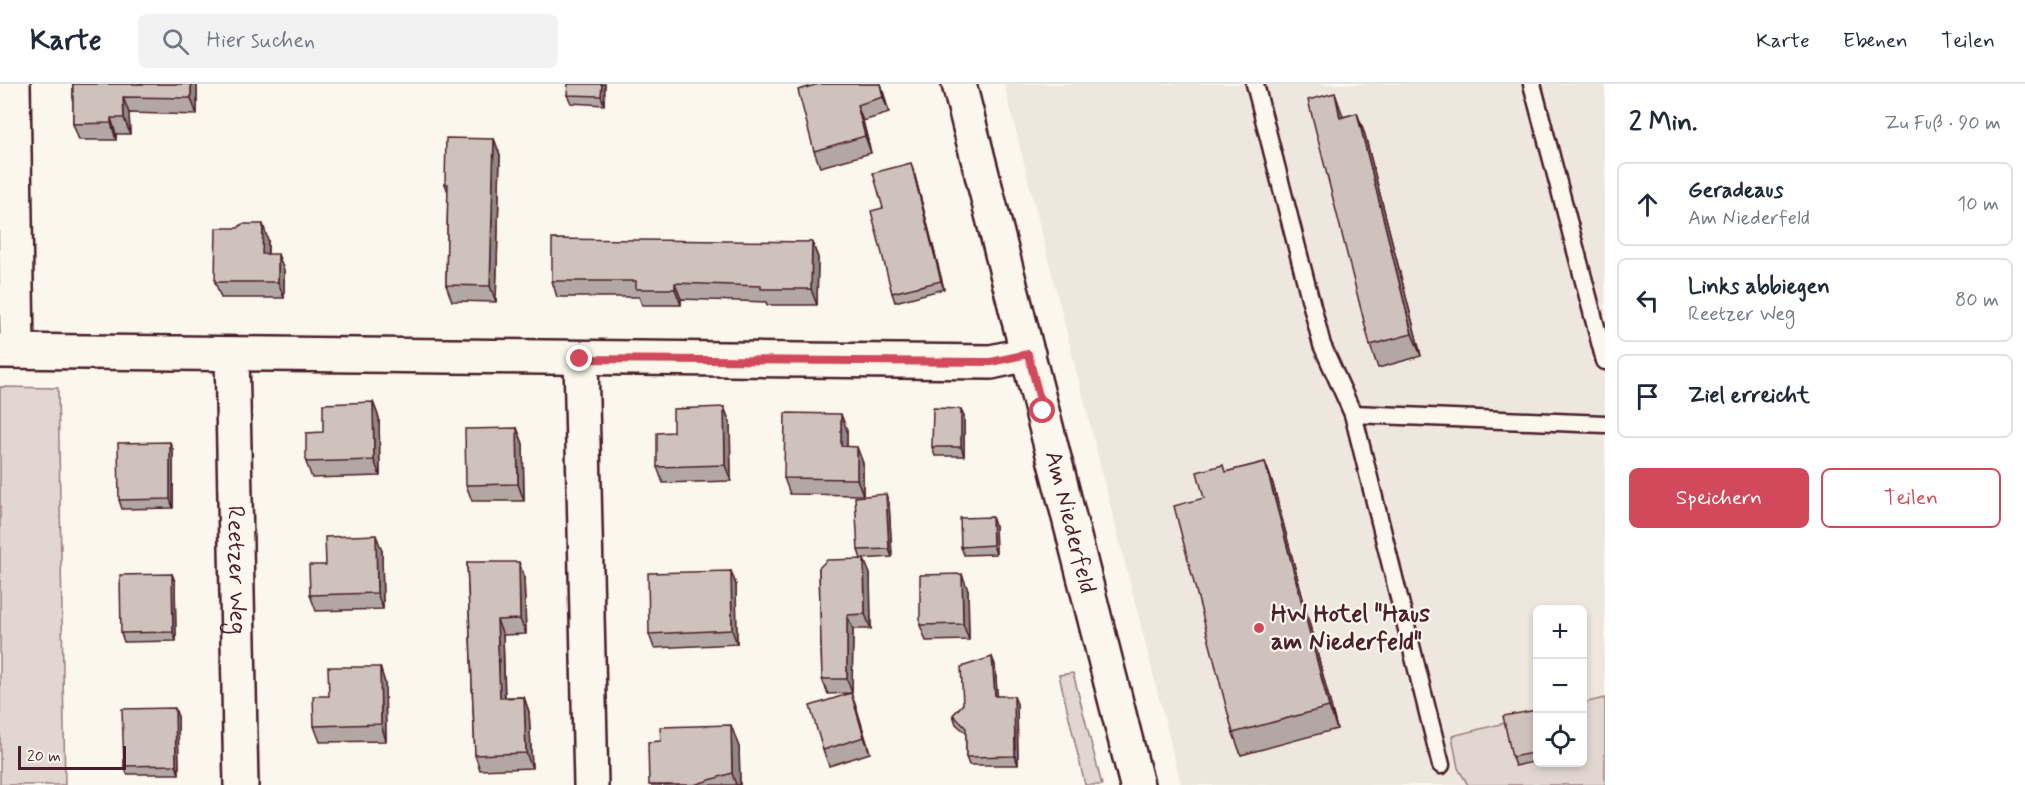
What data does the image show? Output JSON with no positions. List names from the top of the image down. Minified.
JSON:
{"streets":{"street":["Am Niederfeld","Reetzer Weg"]},"places":["HW Hotel \"Haus am Niederfeld\""],"scale_bar":"20 m","page":{"header":"Karte","search":"Hier suchen","nav":["Karte","Ebenen","Teilen"],"heading":["2 Min.","Zu Fuß · 90 m"],"list":[["Geradeaus","Am Niederfeld","10 m"],["Links abbiegen","Reetzer Weg","80 m"],"Ziel erreicht"],"buttons":["Speichern","Teilen"],"map_buttons":["+","−"],"scale":"20 m"}}
